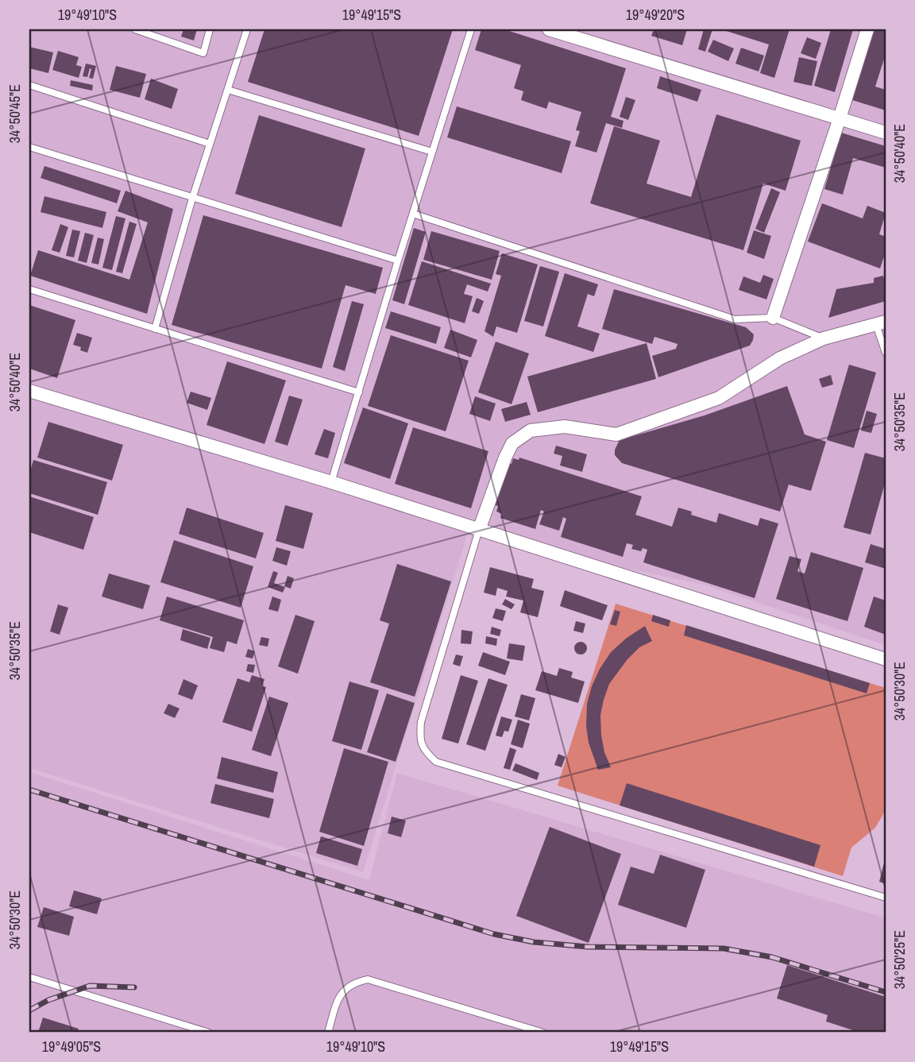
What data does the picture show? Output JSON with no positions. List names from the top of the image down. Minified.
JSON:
{"coordinates":["19°49'10\"S","19°49'15\"S","19°49'20\"S","34°50'45\"E","34°50'40\"E","34°50'35\"E","34°50'30\"E","34°50'25\"E","19°49'05\"S"]}
